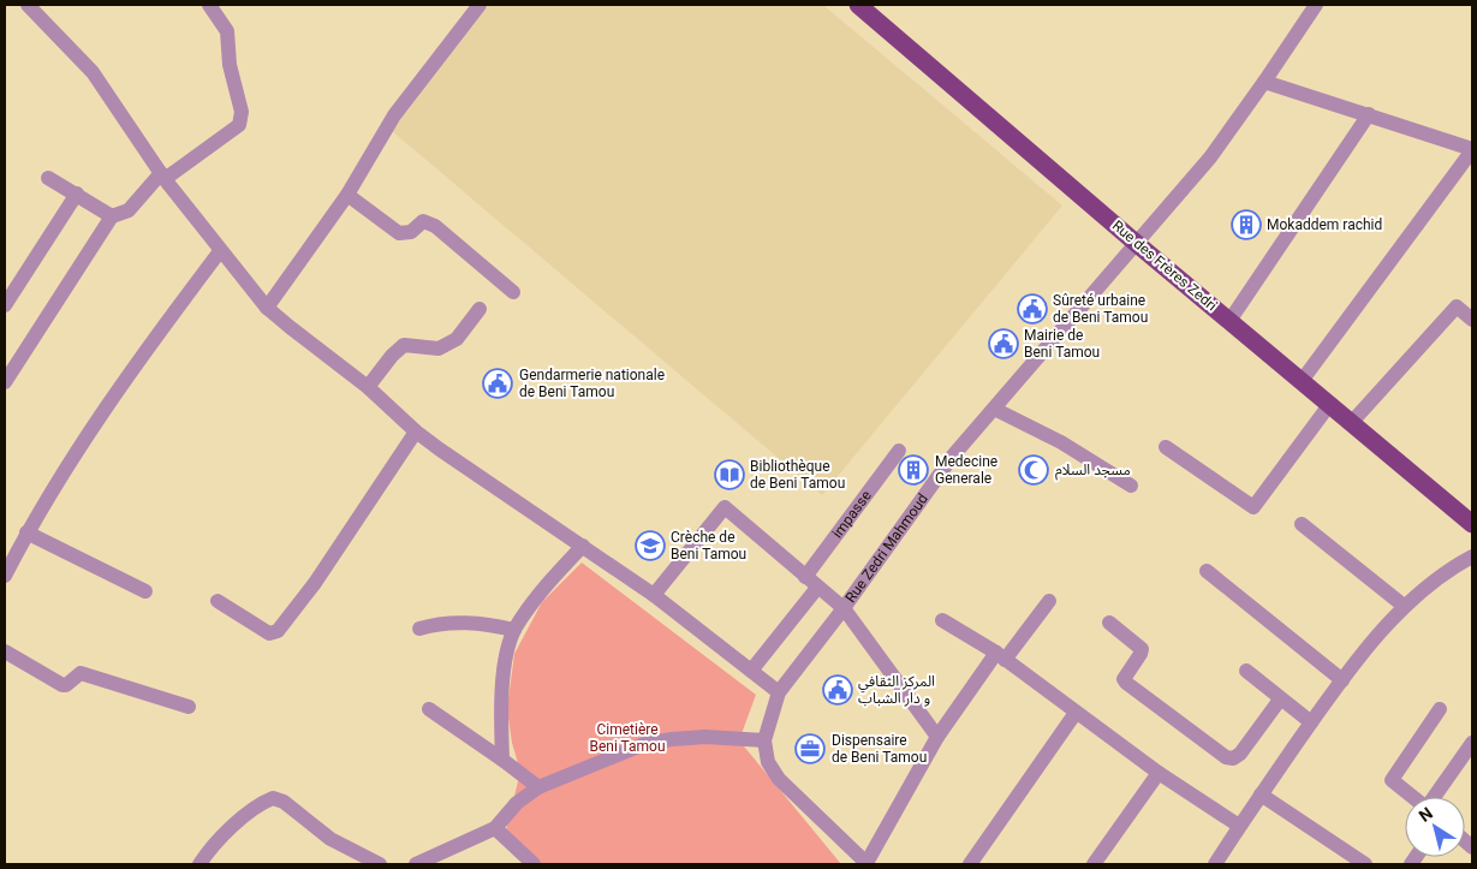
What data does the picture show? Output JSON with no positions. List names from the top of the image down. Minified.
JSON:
{"streets":{"main road":["Rue des Frères Zedri"],"street":["impasse","Rue Zedri Mahmoud"]},"crossings":[["Rue des Frères Zedri","Rue Zedri Mahmoud"]],"parks":["Cimetière Beni Tamou"],"places":{"building":["Mokaddem rachid","Medecine Generale"],"public building":["Sûreté urbaine de Beni Tamou","Mairie de Beni Tamou","Gendarmerie nationale de Beni Tamou","المركز الثقافي و دار الشباب"],"mosque":["مسجد السلام"],"library":["Bibliothèque de Beni Tamou"],"school or university":["Crèche de Beni Tamou"],"office":["Dispensaire de Beni Tamou"]},"north":"top left"}
